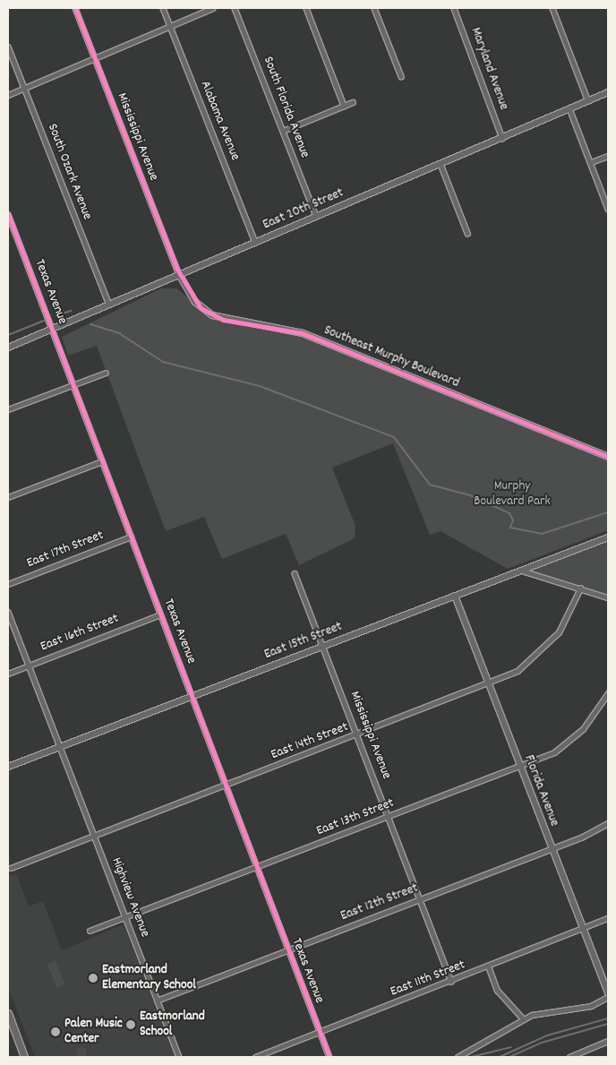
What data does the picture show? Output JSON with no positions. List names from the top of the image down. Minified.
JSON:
{"streets":{"main road":["East 20th Street","Southeast Murphy Boulevard","East 15th Street","Florida Avenue"],"street":["Maryland Avenue","South Florida Avenue","Alabama Avenue","Mississippi Avenue","South Ozark Avenue","Texas Avenue","East 17th Street","East 16th Street","East 14th Street","East 13th Street","Highview Avenue","East 12th Street","East 11th Street"]},"crossings":[["Maryland Avenue","East 20th Street"],["South Florida Avenue","East 20th Street"],["Alabama Avenue","East 20th Street"],["Mississippi Avenue","East 20th Street"],["Mississippi Avenue","Southeast Murphy Boulevard"],["Mississippi Avenue","East 15th Street"],["Mississippi Avenue","East 14th Street"],["Mississippi Avenue","East 13th Street"],["Mississippi Avenue","East 12th Street"],["Mississippi Avenue","East 11th Street"],["South Ozark Avenue","East 20th Street"],["East 20th Street","Texas Avenue"],["East 20th Street","Southeast Murphy Boulevard"],["Texas Avenue","East 17th Street"],["Texas Avenue","East 16th Street"],["Texas Avenue","East 15th Street"],["Texas Avenue","East 14th Street"],["Texas Avenue","East 13th Street"],["Texas Avenue","East 12th Street"],["Texas Avenue","East 11th Street"],["East 16th Street","Highview Avenue"],["East 15th Street","Florida Avenue"],["East 15th Street","Highview Avenue"],["East 14th Street","Florida Avenue"],["East 14th Street","Highview Avenue"],["Florida Avenue","East 13th Street"],["Florida Avenue","East 12th Street"],["Florida Avenue","East 11th Street"],["East 13th Street","Highview Avenue"],["Highview Avenue","East 12th Street"]],"parks":["Murphy Boulevard Park"],"places":["Eastmorland Elementary School","Eastmorland School","Palen Music Center"]}
